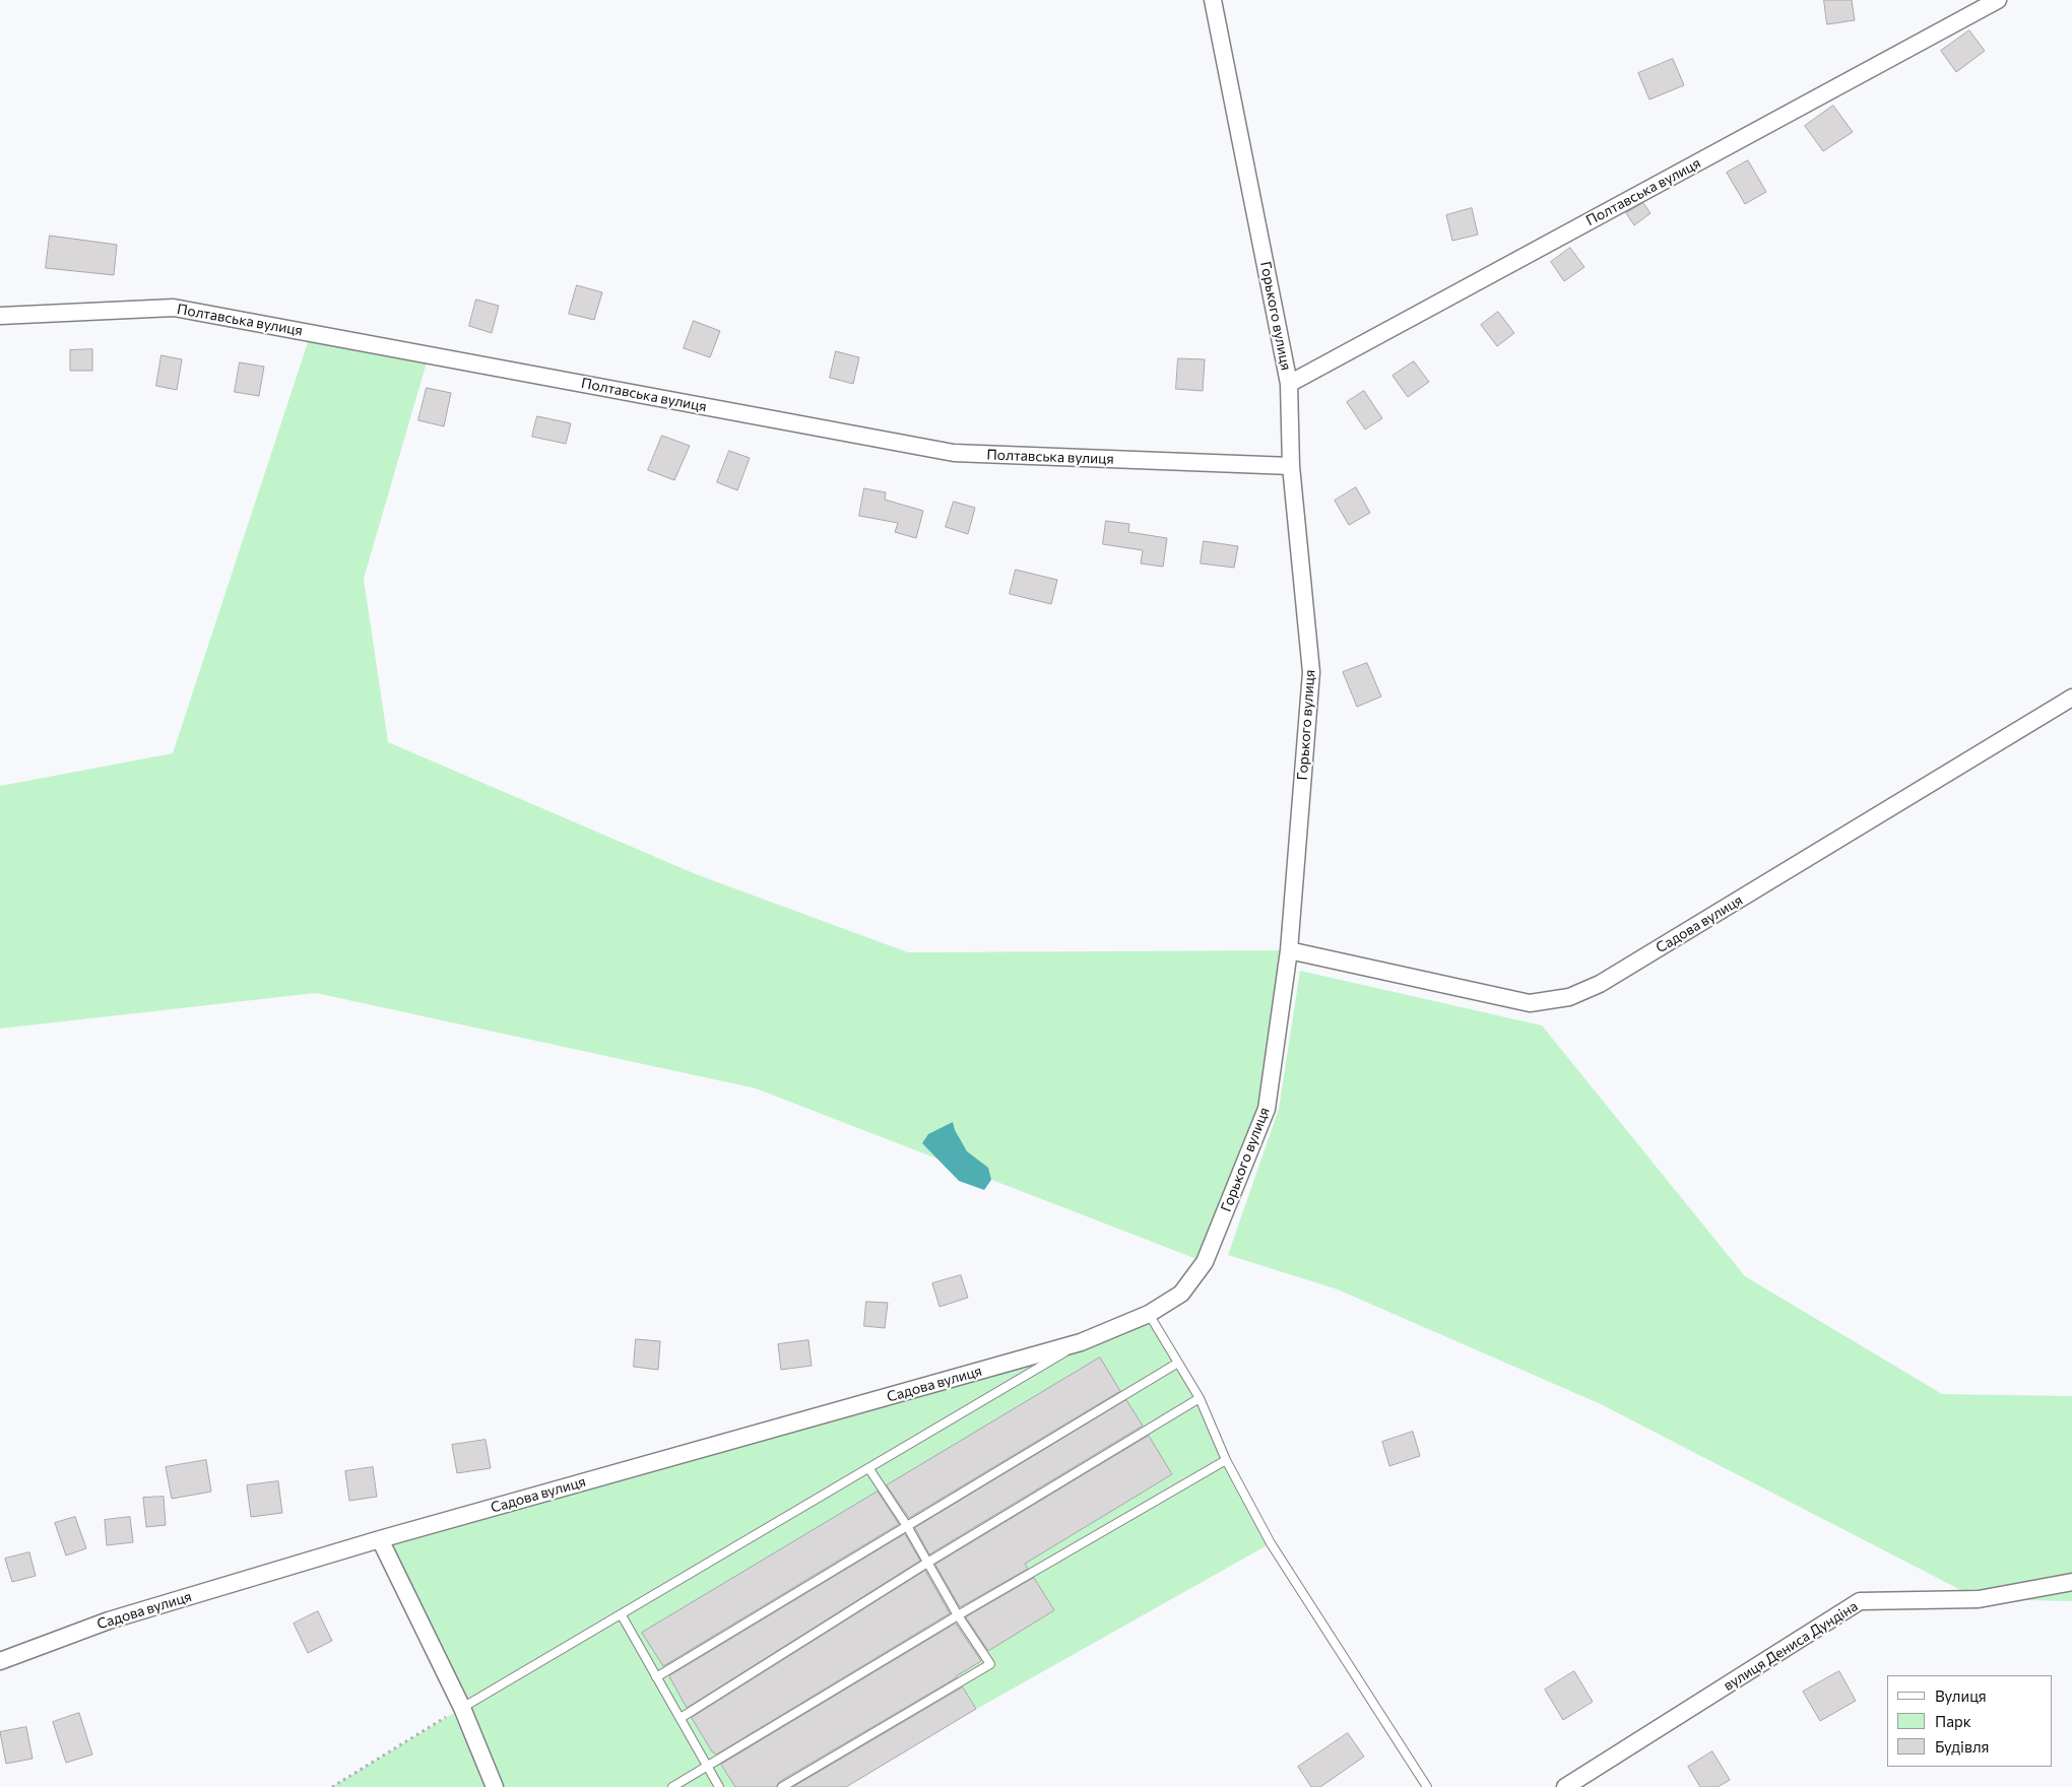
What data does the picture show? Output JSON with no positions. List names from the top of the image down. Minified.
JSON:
{"streets":{"street":["Полтавська вулиця","Горького вулиця","Садова вулиця","вулиця Дениса Дундіна"]},"crossings":[["Полтавська вулиця","Горького вулиця"],["Горького вулиця","Садова вулиця"]],"legend":["Вулиця","Парк","Будівля"]}
